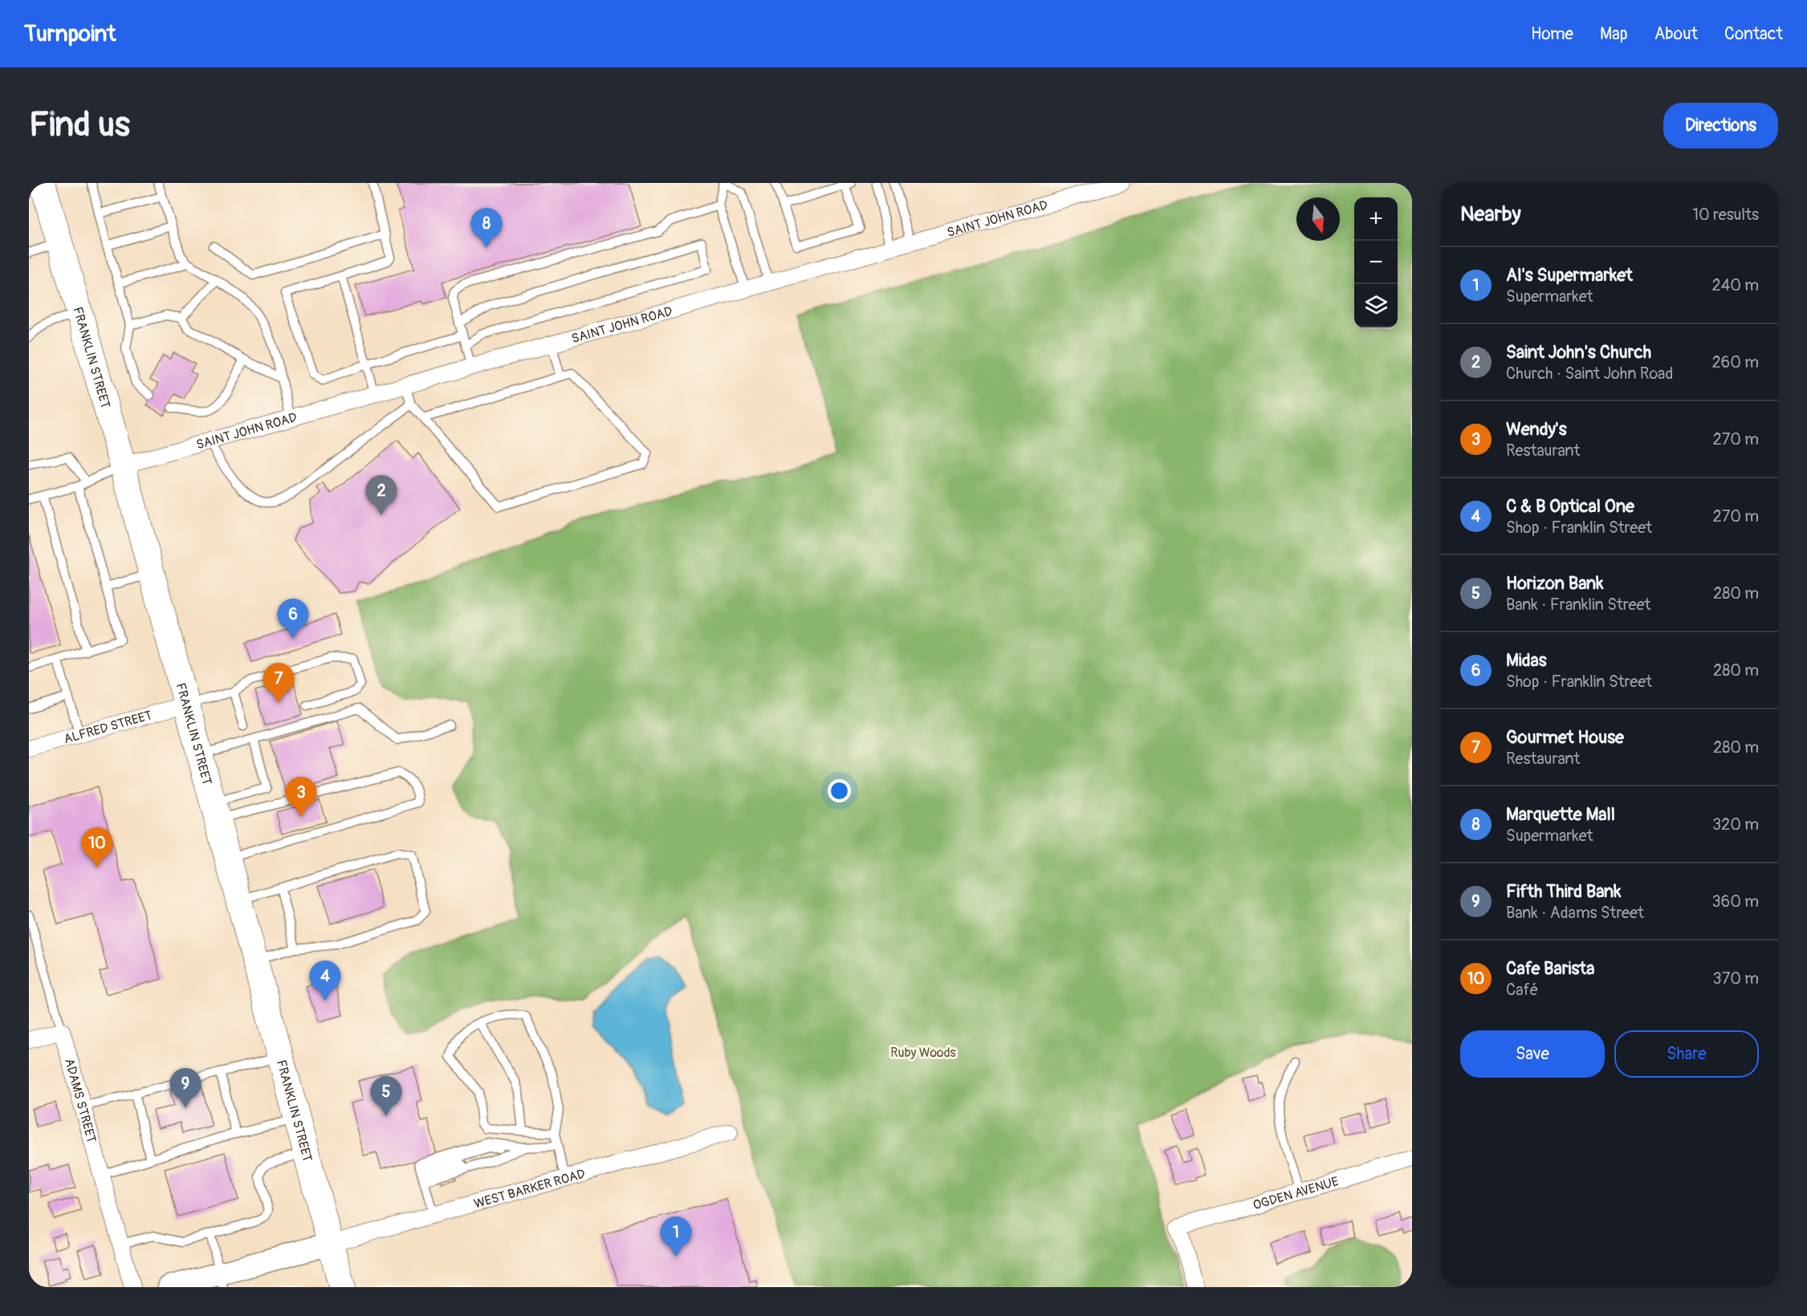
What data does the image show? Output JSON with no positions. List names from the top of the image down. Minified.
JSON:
{"streets":{"main road":["FRANKLIN STREET"],"street":["SAINT JOHN ROAD","ALFRED STREET","ADAMS STREET","WEST BARKER ROAD","OGDEN AVENUE"]},"crossings":[["SAINT JOHN ROAD","FRANKLIN STREET"],["FRANKLIN STREET","ALFRED STREET"],["FRANKLIN STREET","WEST BARKER ROAD"]],"parks":["Ruby Woods"],"north":"bottom","page":{"header":"Turnpoint","nav":["Home","Map","About","Contact"],"buttons":["Directions",["Save","Share"]],"title":"Find us","heading":["Nearby","10 results"],"map_buttons":["+","−"],"pins":["8","2","6","7","3","10","4","9","5","1"],"list":[{"mark":"1","name":"Al's Supermarket","note":"Supermarket","value":"240 m"},{"mark":"2","name":"Saint John's Church","note":"Church · Saint John Road","value":"260 m"},{"mark":"3","name":"Wendy's","note":"Restaurant","value":"270 m"},{"mark":"4","name":"C & B Optical One","note":"Shop · Franklin Street","value":"270 m"},{"mark":"5","name":"Horizon Bank","note":"Bank · Franklin Street","value":"280 m"},{"mark":"6","name":"Midas","note":"Shop · Franklin Street","value":"280 m"},{"mark":"7","name":"Gourmet House","note":"Restaurant","value":"280 m"},{"mark":"8","name":"Marquette Mall","note":"Supermarket","value":"320 m"},{"mark":"9","name":"Fifth Third Bank","note":"Bank · Adams Street","value":"360 m"},{"mark":"10","name":"Cafe Barista","note":"Café","value":"370 m"}]}}
